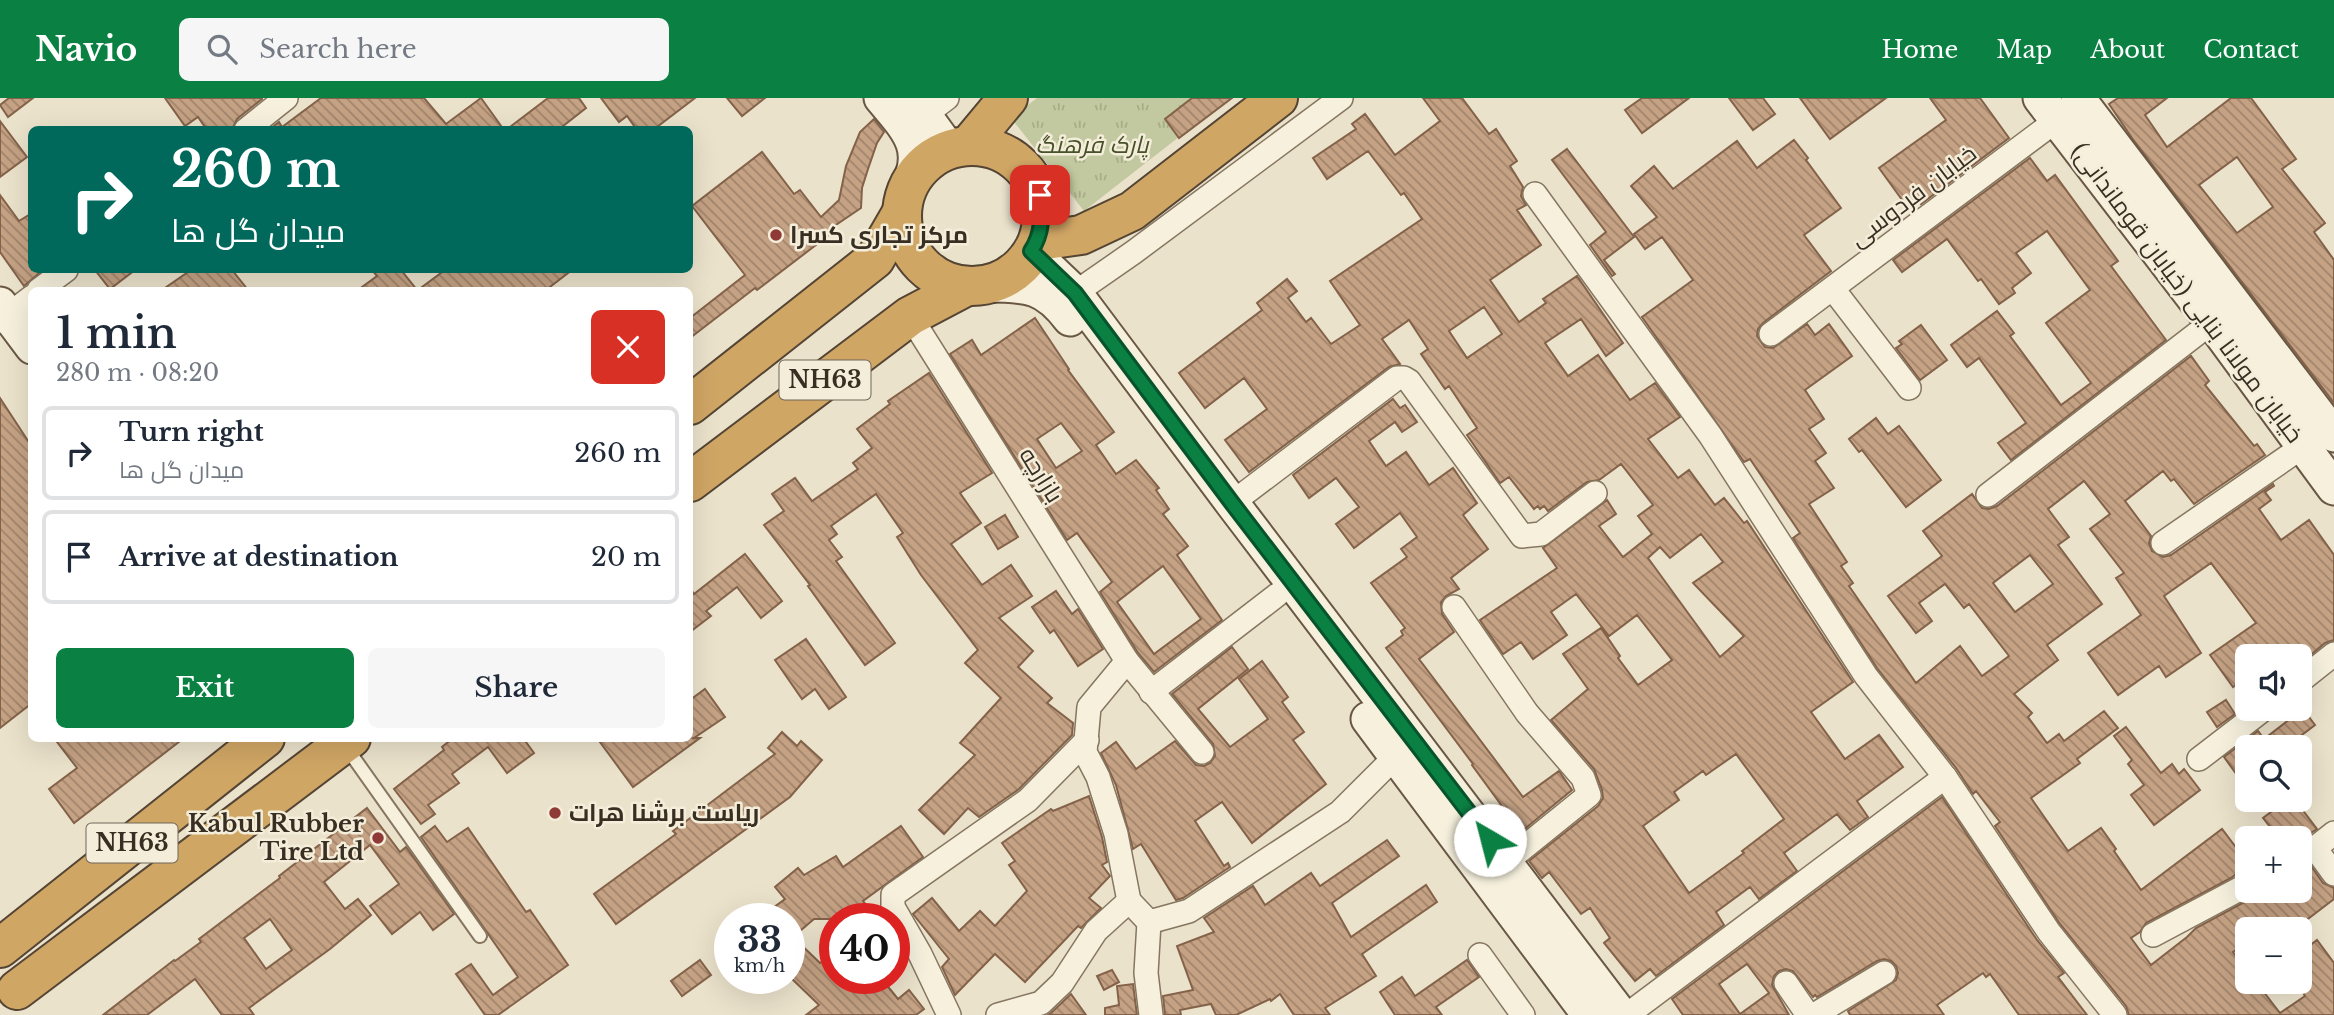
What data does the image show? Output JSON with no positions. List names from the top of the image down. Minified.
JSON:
{"streets":{"highway":["NH63"],"street":["خیابان فردوسی","خیابان مولانا بنایی (خیابان قوماندانی)","بازارچه"]},"crossings":[["خیابان فردوسی","خیابان مولانا بنایی (خیابان قوماندانی)"],["NH63","بازارچه"]],"parks":["پارک فرهنگ"],"places":["مرکز تجاری کسرا","ریاست برشنا هرات","Kabul Rubber Tire Ltd"],"page":{"header":"Navio","search":"Search here","nav":["Home","Map","About","Contact"],"turn":["260 m","میدان گل ها"],"heading":["1 min","280 m · 08:20"],"list":[{"name":"Turn right","note":"میدان گل ها","value":"260 m"},{"name":"Arrive at destination","value":"20 m"}],"buttons":["Exit","Share"],"map_buttons":["+","−"],"speed":"33 km/h","limit":"40"}}
